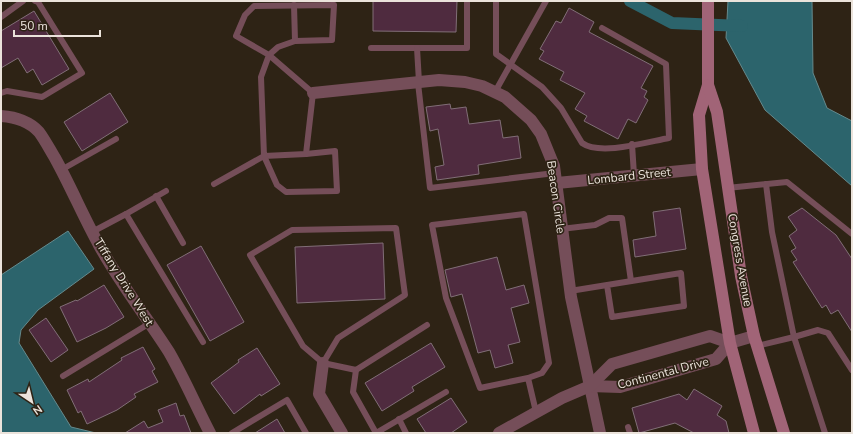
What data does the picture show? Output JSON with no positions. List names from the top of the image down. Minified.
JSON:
{"streets":{"street":["Lombard Street","Beacon Circle","Congress Avenue","Tiffany Drive West","Continental Drive"]},"crossings":[["Lombard Street","Beacon Circle"],["Lombard Street","Congress Avenue"],["Beacon Circle","Continental Drive"],["Congress Avenue","Continental Drive"]],"scale_bar":"50 m","north":"bottom right"}
